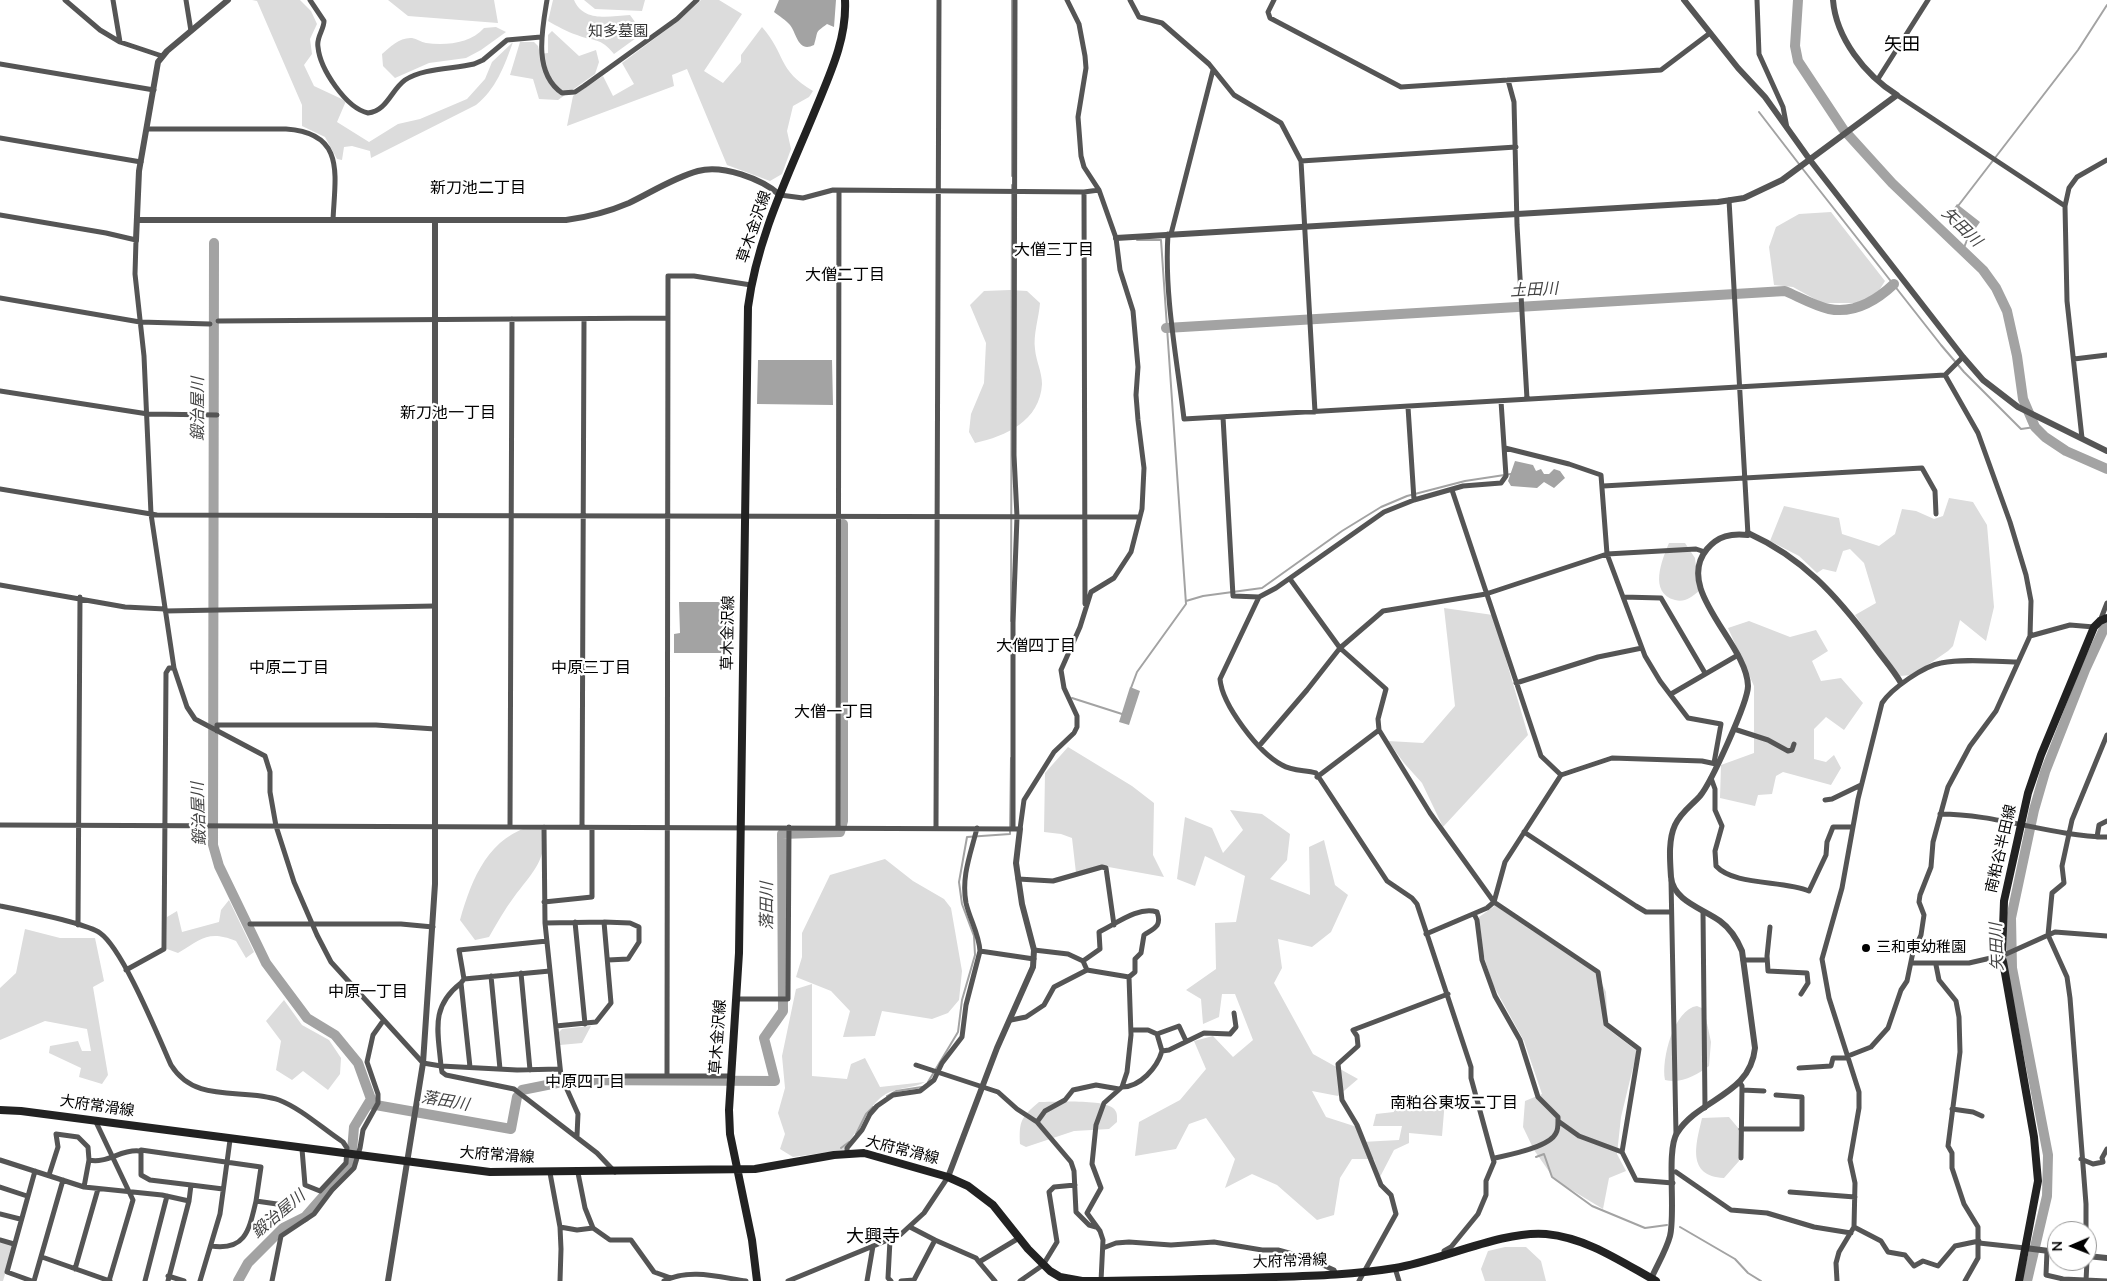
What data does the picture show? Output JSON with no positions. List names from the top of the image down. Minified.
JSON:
{"streets":{"main road":["草木金沢線","南粕谷半田線","大府常滑線"]},"crossings":[["草木金沢線","大府常滑線"]],"districts":["矢田","新刀池二丁目","大僧三丁目","大僧二丁目","新刀池一丁目","大僧四丁目","中原二丁目","中原三丁目","大僧一丁目","中原一丁目","中原四丁目","南粕谷東坂二丁目","大興寺"],"water":["矢田川","土田川","鍛治屋川","落田川"],"parks":["知多墓園"],"places":["三和東幼稚園"],"north":"left"}
